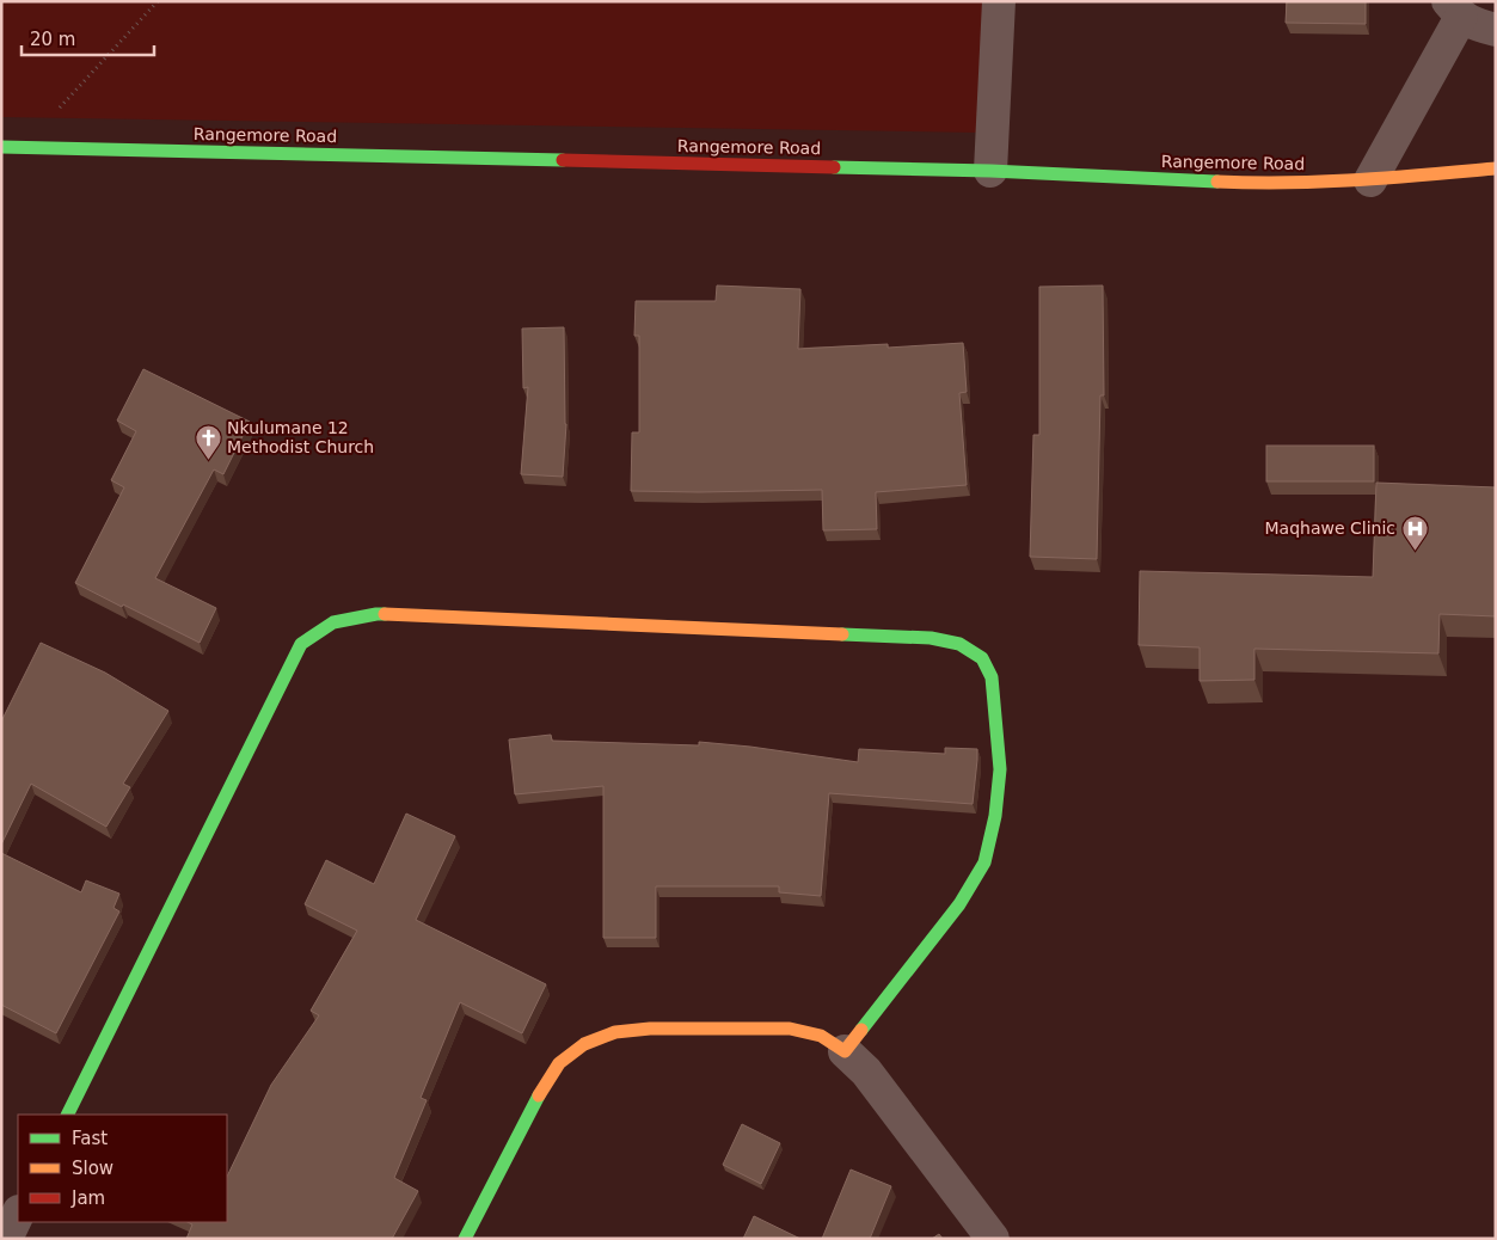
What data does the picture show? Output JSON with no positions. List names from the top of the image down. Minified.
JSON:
{"streets":{"street":["Rangemore Road"]},"places":{"church":["Nkulumane 12 Methodist Church"],"hospital":["Maqhawe Clinic"]},"legend":["Fast","Slow","Jam"],"scale_bar":"20 m"}
